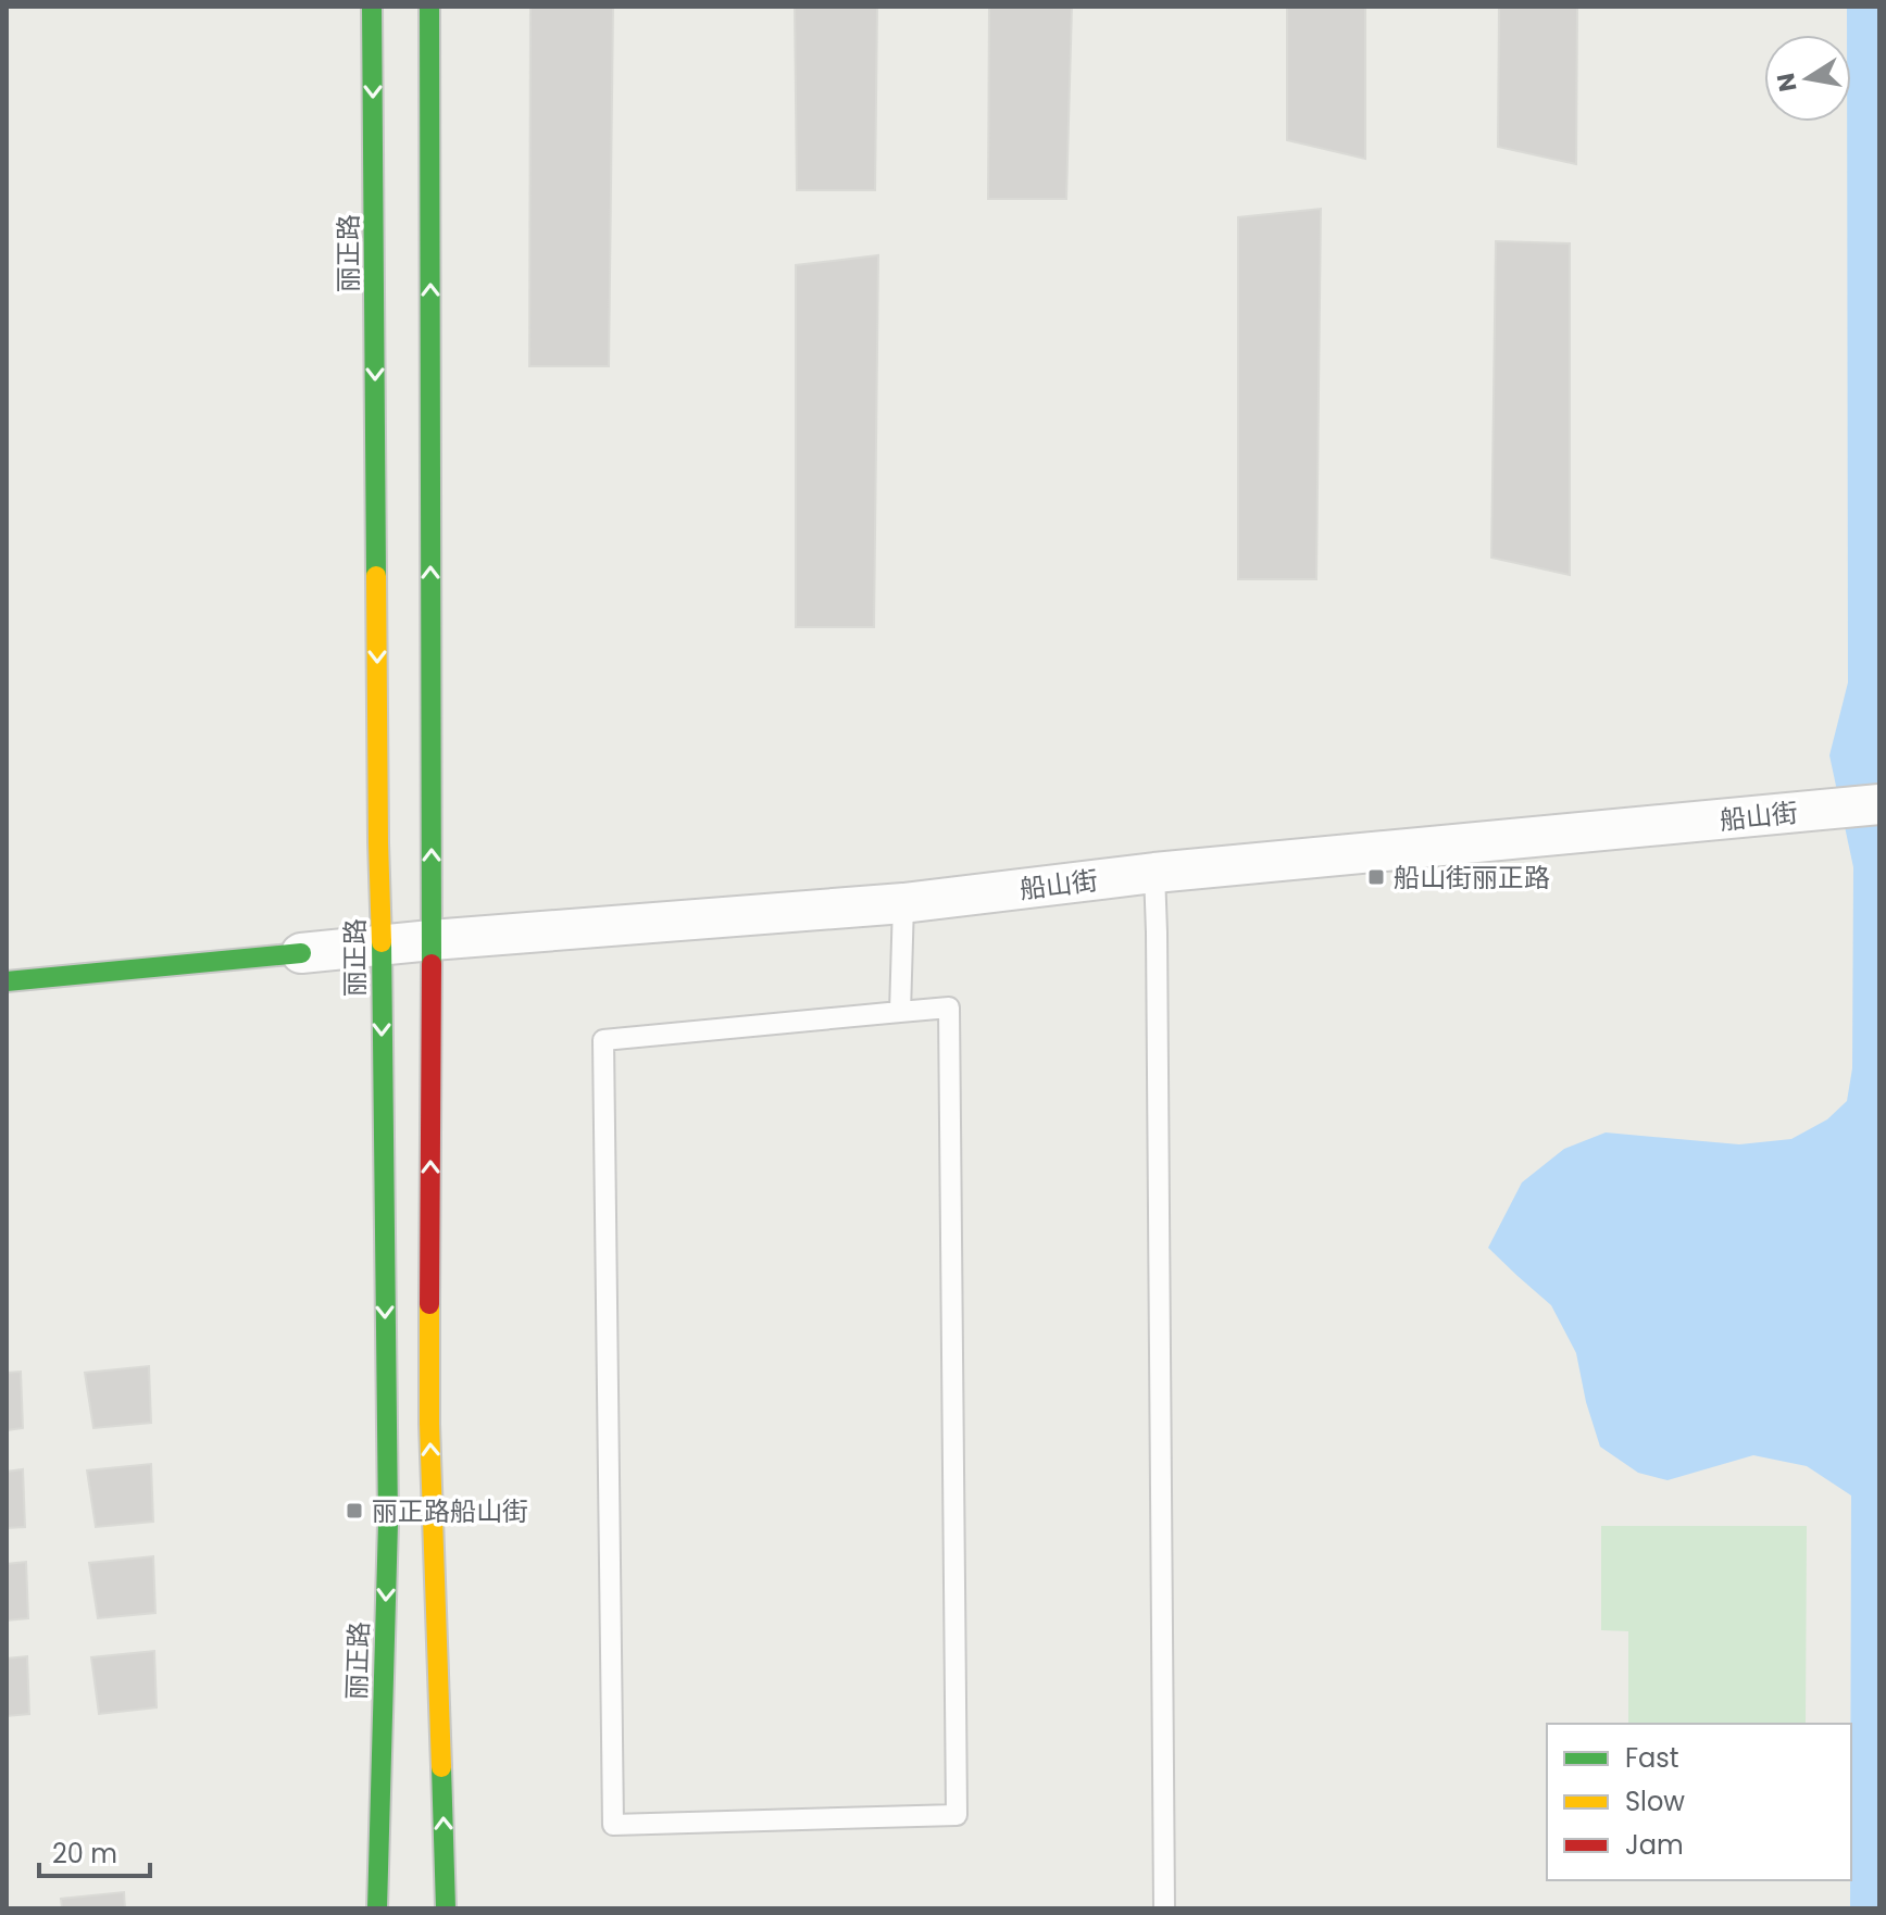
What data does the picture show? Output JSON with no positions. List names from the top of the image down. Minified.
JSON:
{"streets":{"street":["丽正路","船山街"]},"crossings":[["丽正路","船山街"]],"places":{"transit":["船山街丽正路","丽正路船山街"]},"legend":["Fast","Slow","Jam"],"scale_bar":"20 m","north":"left"}
